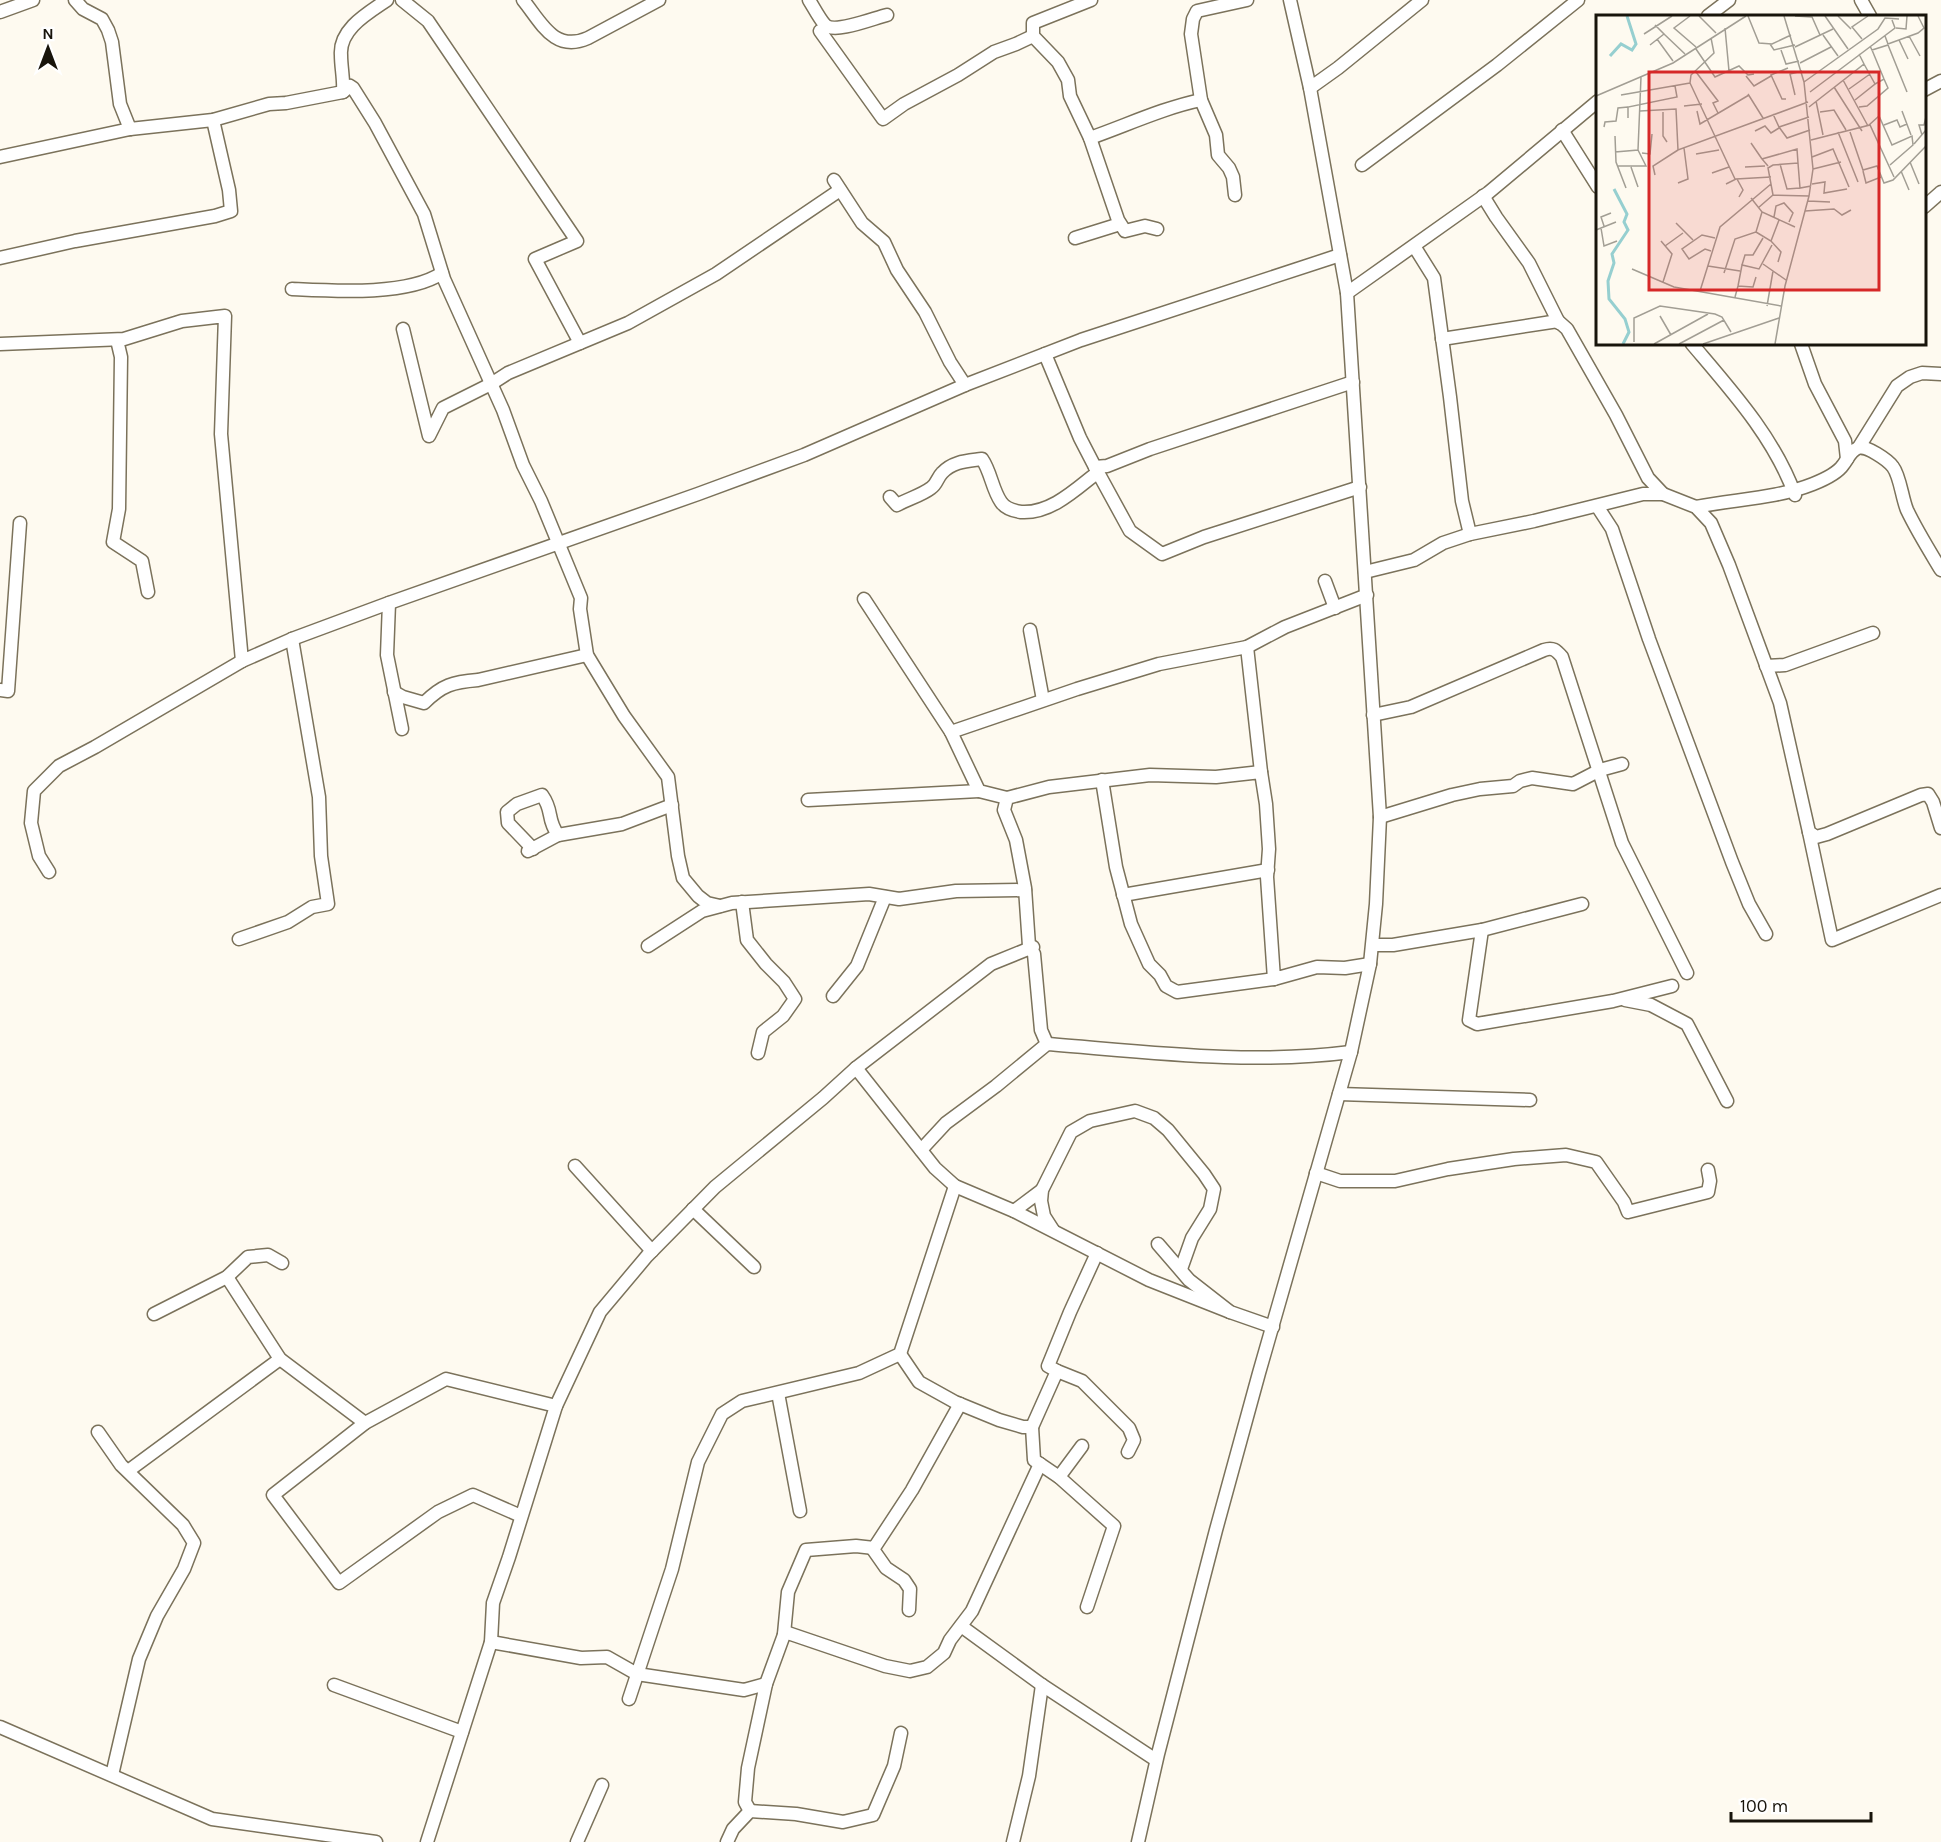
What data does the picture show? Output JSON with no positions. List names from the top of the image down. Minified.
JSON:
{"scale_bar":"100 m","north":"top"}
